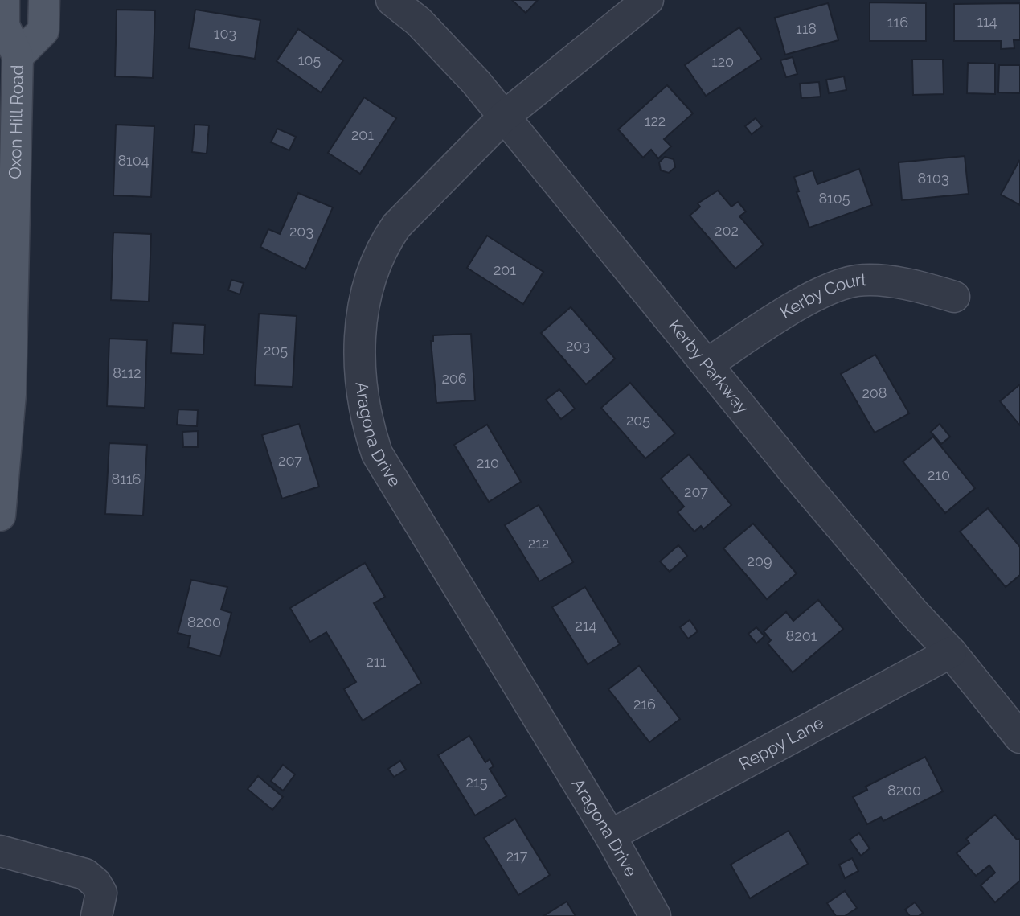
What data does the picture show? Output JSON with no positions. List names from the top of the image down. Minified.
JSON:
{"streets":{"main road":["Oxon Hill Road"],"street":["Kerby Court","Kerby Parkway","Aragona Drive","Reppy Lane"]},"crossings":[["Kerby Court","Kerby Parkway"],["Kerby Parkway","Aragona Drive"],["Kerby Parkway","Reppy Lane"],["Aragona Drive","Reppy Lane"]],"house_numbers":["114","116","118","103","105","120","122","201","8104","8103","8105","202","203","201","203","205","8112","206","208","205","207","210","210","8116","207","212","209","8200","214","8201","211","216","215","8200","217"]}
